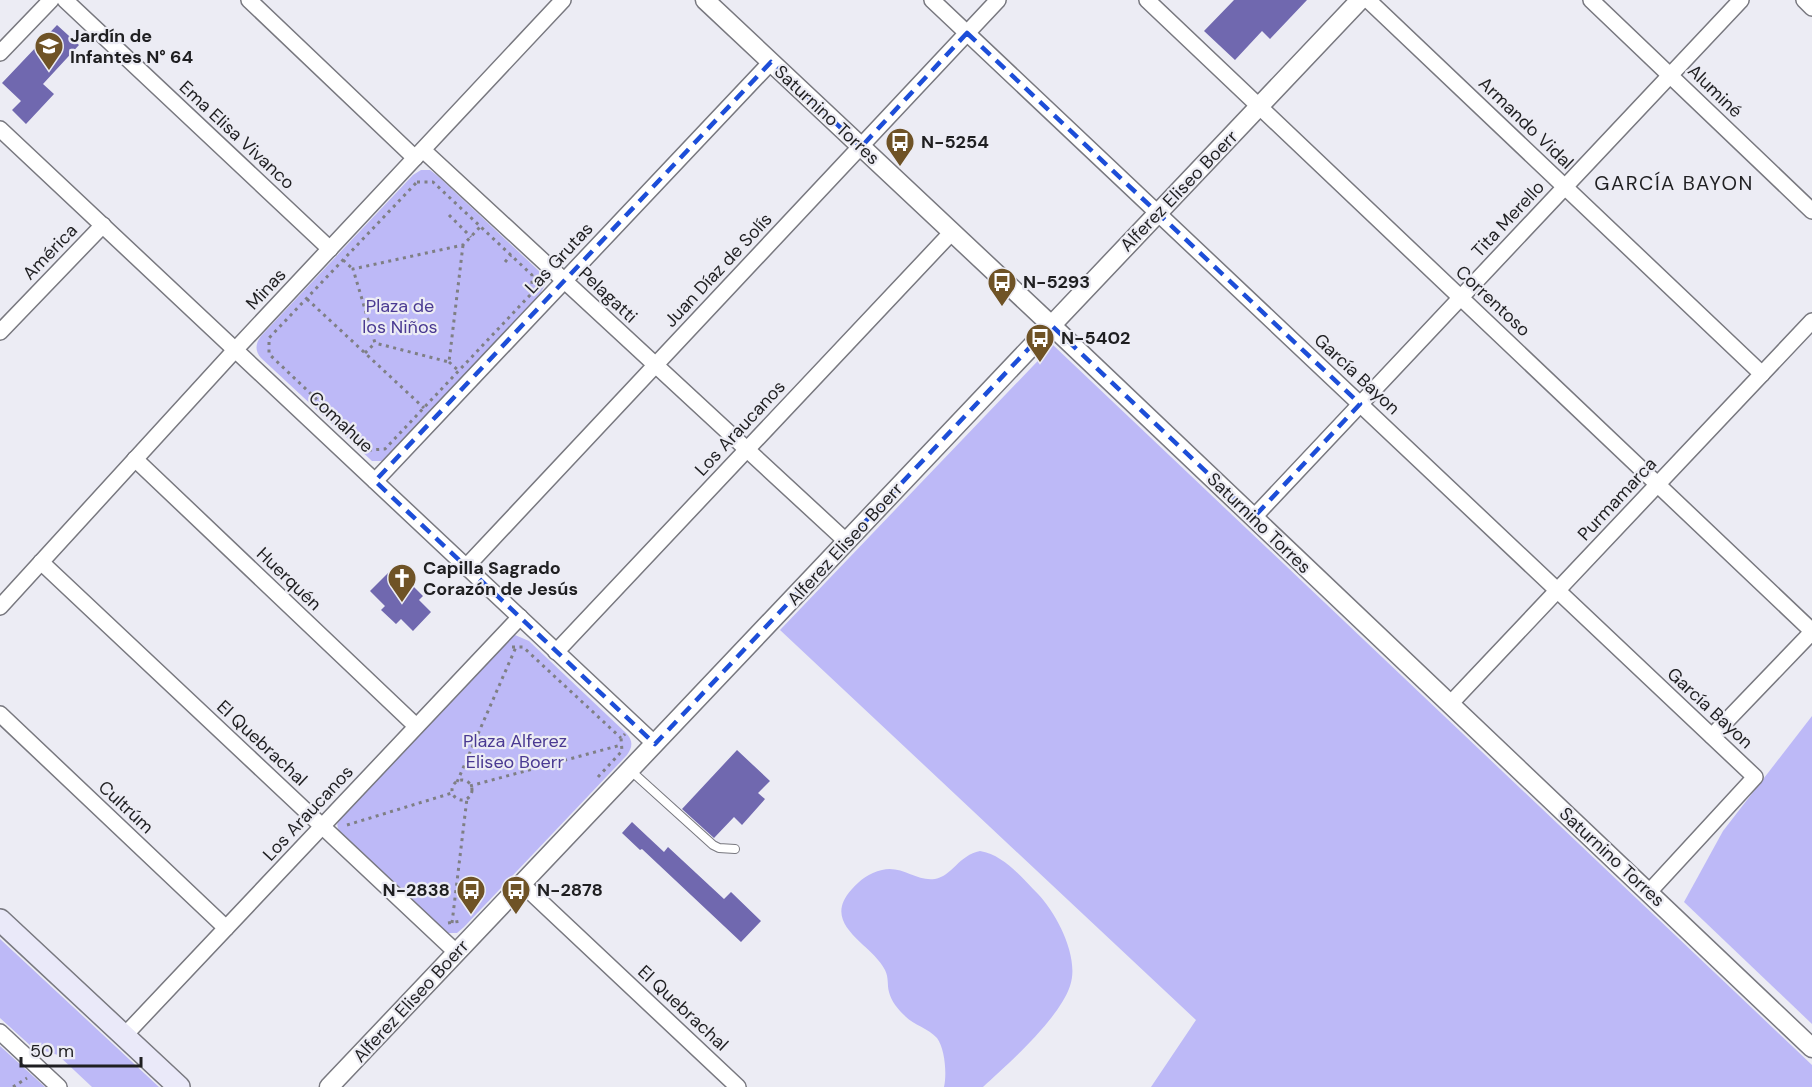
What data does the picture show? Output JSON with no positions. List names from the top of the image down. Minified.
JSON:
{"streets":{"street":["Aluminé","Saturnino Torres","Armando Vidal","Ema Elisa Vivanco","Alferez Eliseo Boerr","Tita Merello","América","Las Grutas","Juan Díaz de Solís","Minas","Pelagatti","Correntoso","García Bayon","Comahue","Los Araucanos","Purmamarca","Huerquén","El Quebrachal","Cultrúm"]},"crossings":[["Aluminé","Tita Merello"],["Saturnino Torres","Alferez Eliseo Boerr"],["Saturnino Torres","Tita Merello"],["Saturnino Torres","Las Grutas"],["Saturnino Torres","Juan Díaz de Solís"],["Saturnino Torres","García Bayon"],["Saturnino Torres","Los Araucanos"],["Saturnino Torres","Purmamarca"],["Armando Vidal","Tita Merello"],["Armando Vidal","Purmamarca"],["Ema Elisa Vivanco","Minas"],["Alferez Eliseo Boerr","Pelagatti"],["Alferez Eliseo Boerr","Correntoso"],["Alferez Eliseo Boerr","García Bayon"],["Alferez Eliseo Boerr","Comahue"],["Alferez Eliseo Boerr","El Quebrachal"],["Tita Merello","Correntoso"],["Tita Merello","García Bayon"],["América","Comahue"],["Las Grutas","Pelagatti"],["Las Grutas","Comahue"],["Juan Díaz de Solís","Pelagatti"],["Juan Díaz de Solís","García Bayon"],["Juan Díaz de Solís","Comahue"],["Minas","Pelagatti"],["Minas","Comahue"],["Minas","Huerquén"],["Minas","El Quebrachal"],["Pelagatti","Los Araucanos"],["Correntoso","Purmamarca"],["García Bayon","Purmamarca"],["Comahue","Los Araucanos"],["Los Araucanos","Huerquén"],["Los Araucanos","El Quebrachal"],["Los Araucanos","Cultrúm"]],"districts":["GARCÍA BAYON"],"parks":["Plaza de los Niños","Plaza Alferez Eliseo Boerr"],"places":{"school or university":["Jardín de Infantes N° 64"],"bus stop":["N-5254","N-5293","N-5402","N-2838","N-2878"],"church":["Capilla Sagrado Corazón de Jesús"]},"scale_bar":"50 m"}
